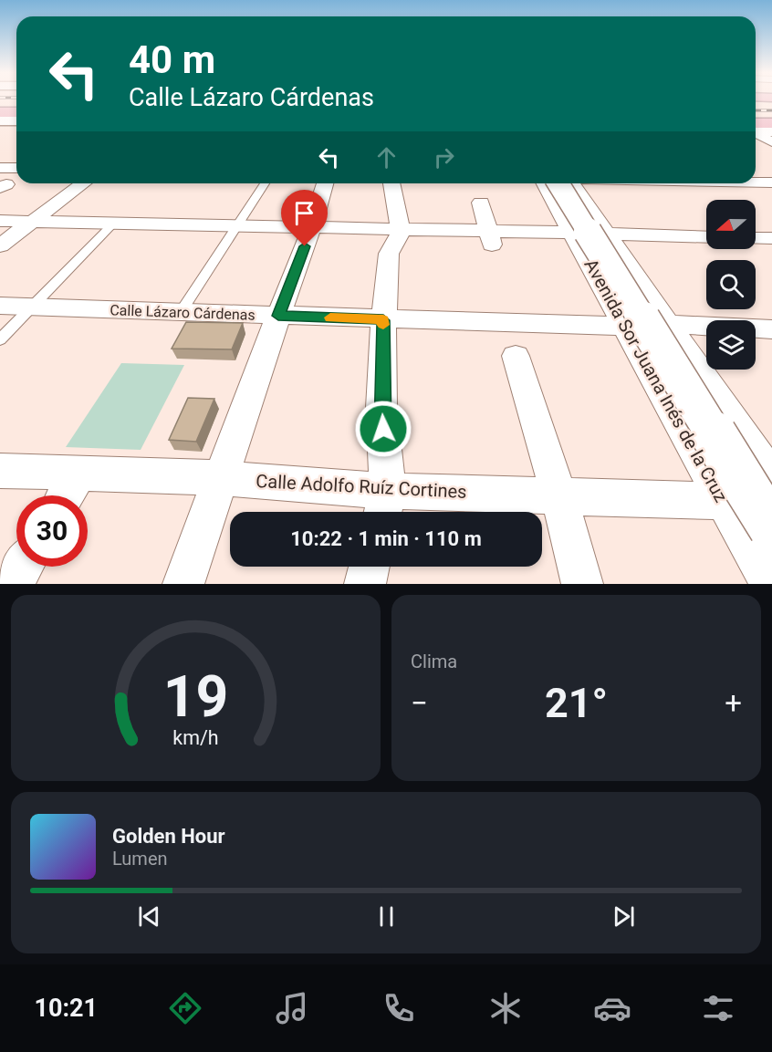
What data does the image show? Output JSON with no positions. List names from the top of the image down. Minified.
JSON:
{"streets":{"street":["Calle Lázaro Cárdenas","Avenida Sor Juana Inés de la Cruz","Calle Adolfo Ruíz Cortines"]},"crossings":[["Calle Lázaro Cárdenas","Avenida Sor Juana Inés de la Cruz"],["Avenida Sor Juana Inés de la Cruz","Calle Adolfo Ruíz Cortines"]],"north":"left","page":{"turn":["40 m","Calle Lázaro Cárdenas"],"limit":"30","trip":"10:22 · 1 min · 110 m","tile":"Clima","heat":["−","21°","+"],"song":["Golden Hour","Lumen"],"tabs":"10:21","gauge":["19","km/h"]}}
